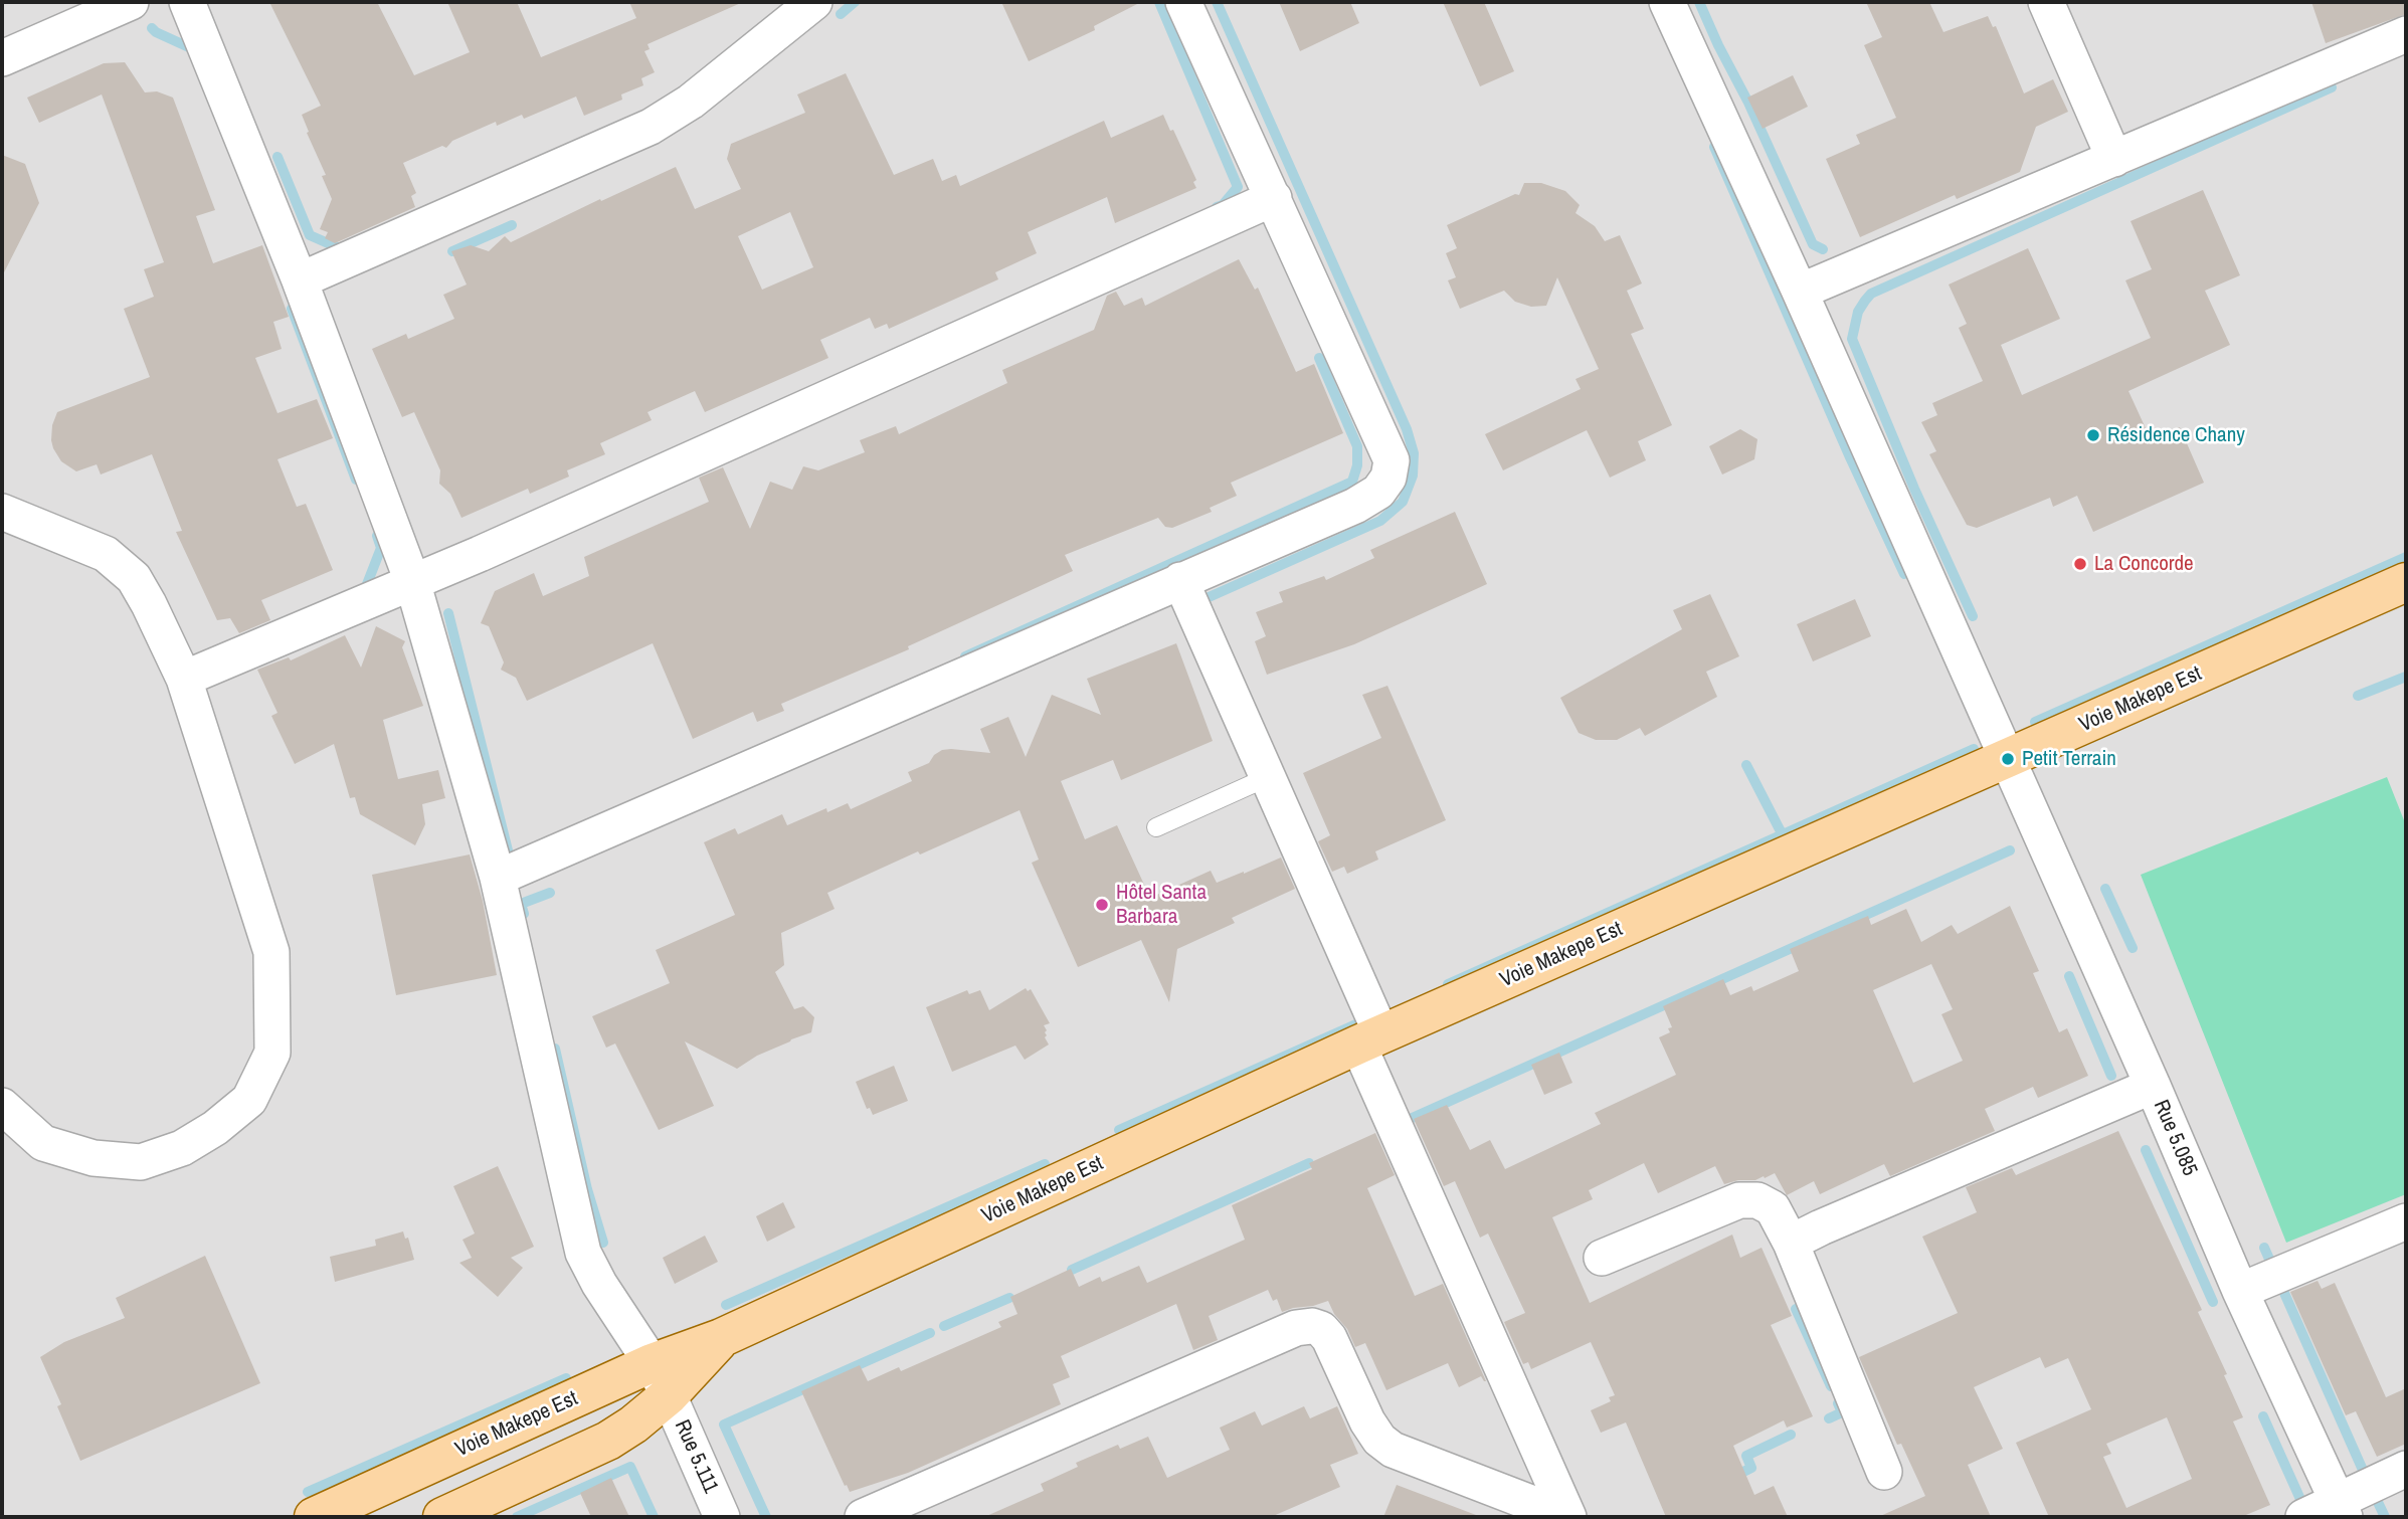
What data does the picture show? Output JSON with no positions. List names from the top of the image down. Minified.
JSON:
{"streets":{"main road":["Voie Makepe Est"],"street":["Rue 5.085","Rue 5.111"]},"crossings":[["Voie Makepe Est","Rue 5.085"],["Voie Makepe Est","Rue 5.111"]],"places":["Résidence Chany","La Concorde","Petit Terrain","Hôtel Santa Barbara"]}
